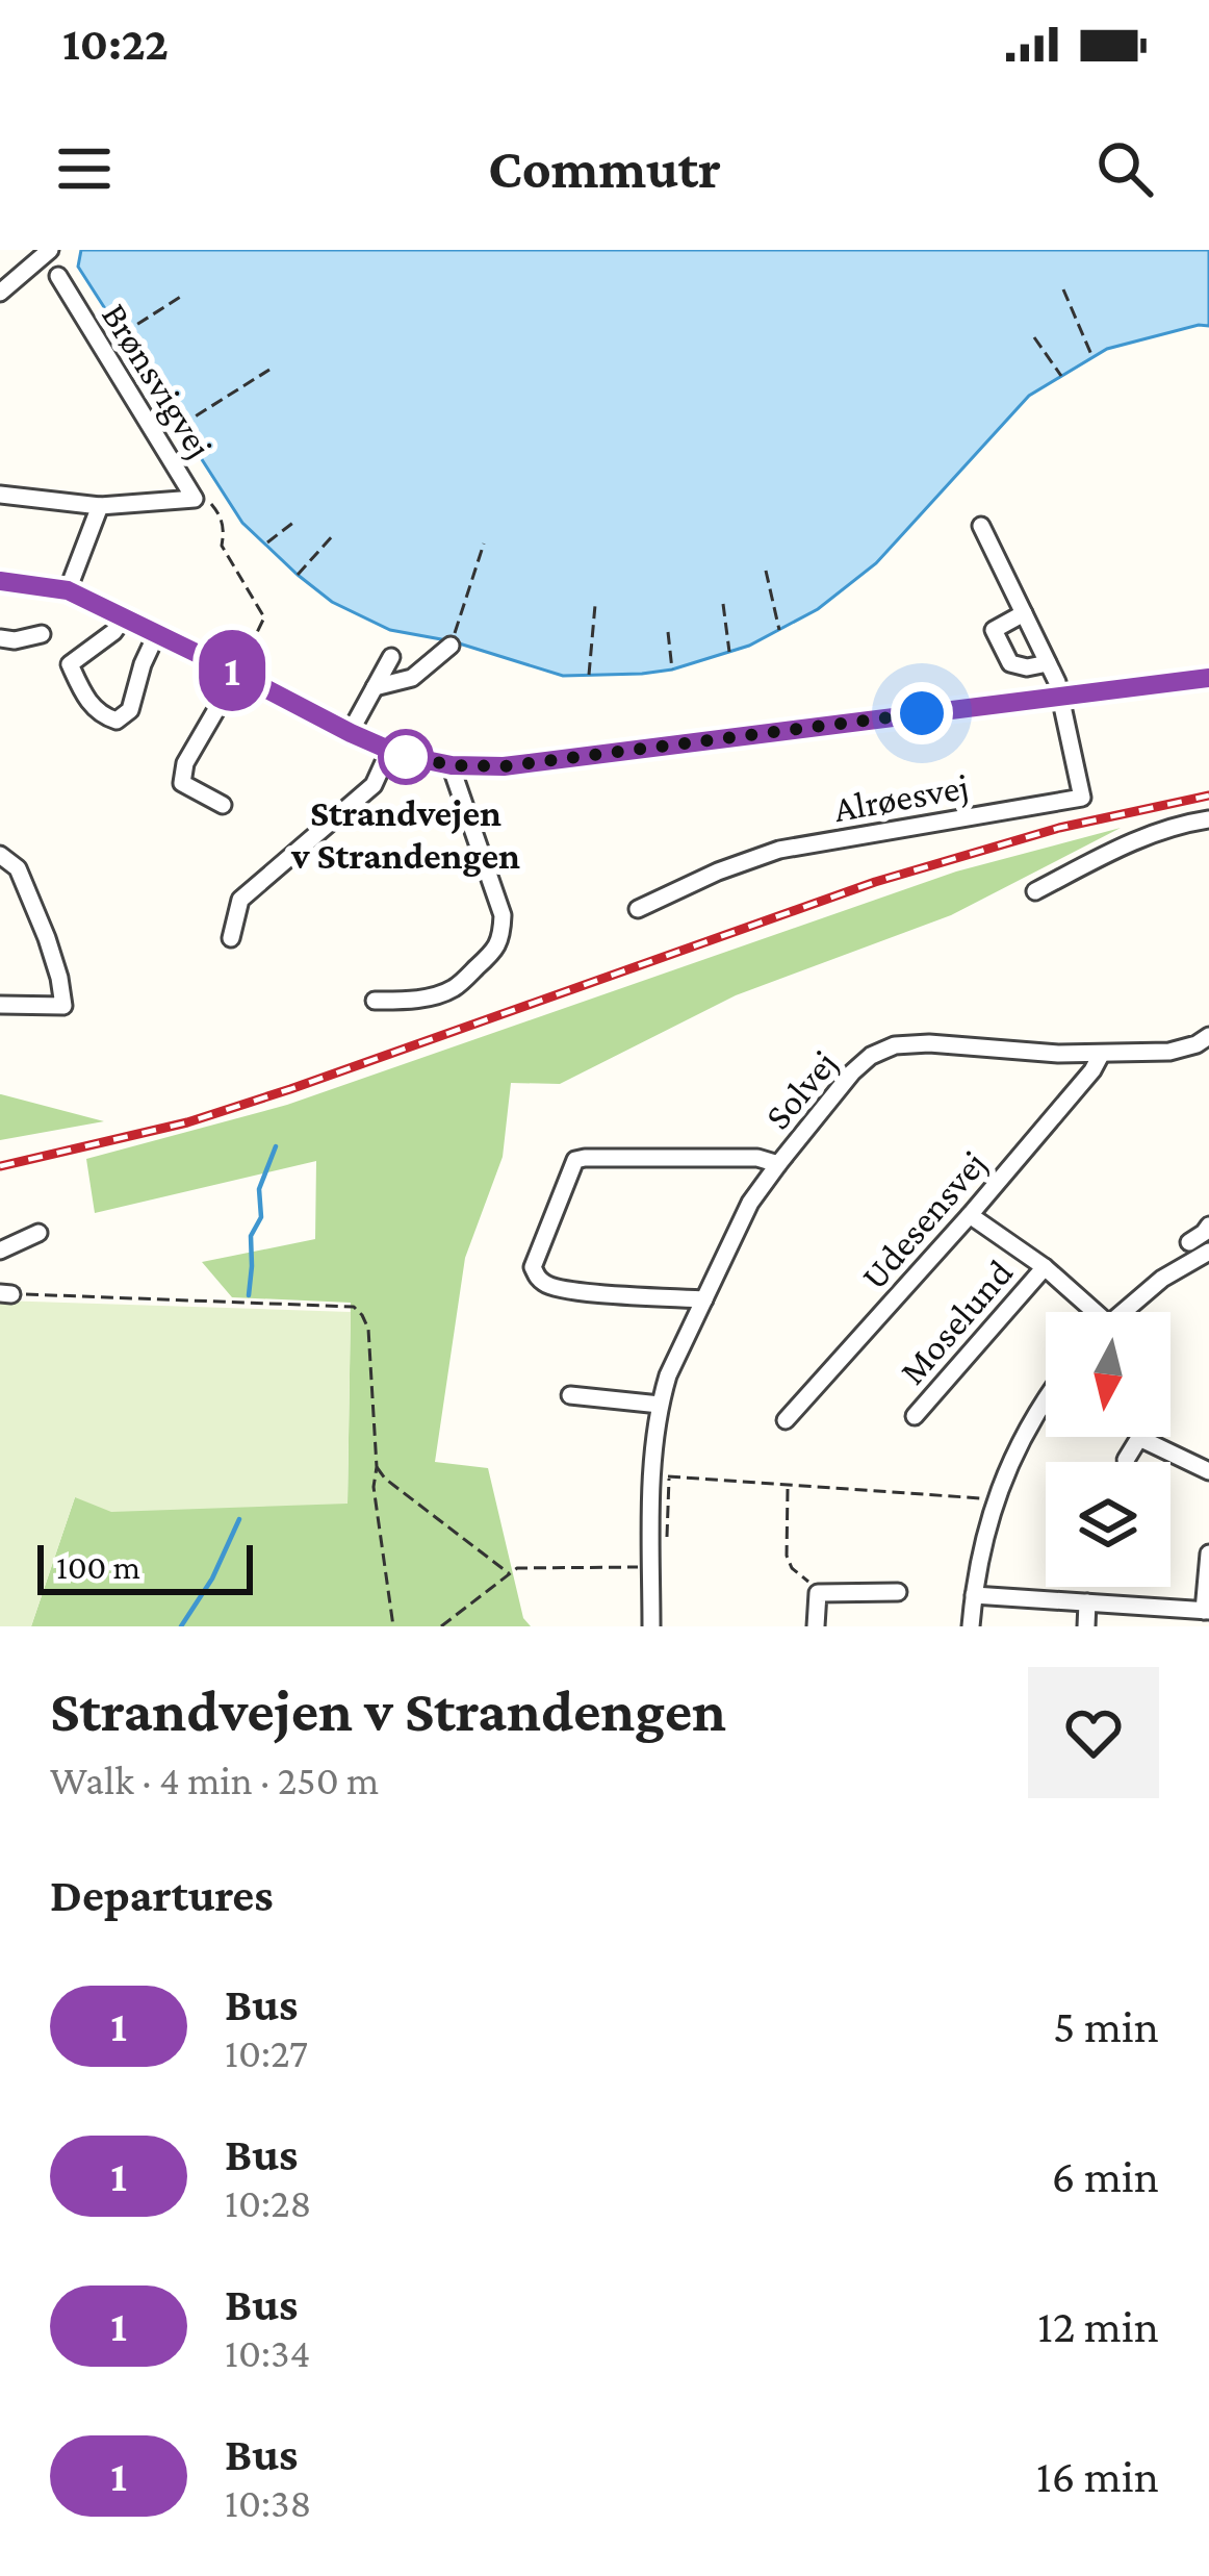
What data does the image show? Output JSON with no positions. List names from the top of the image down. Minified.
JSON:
{"streets":{"street":["Brønsvigvej","Alrøesvej","Solvej","Udesensvej","Moselund"]},"crossings":[["Solvej","Udesensvej"],["Udesensvej","Moselund"]],"places":["Strandvejen v Strandengen"],"lines":["bus line 1"],"scale_bar":"100 m","north":"bottom","page":{"status":"10:22","header":"Commutr","on_map":"1","scale":"100 m","heading":[["Strandvejen v Strandengen","Walk · 4 min · 250 m"],"Departures"],"list":[{"mark":"1","name":"Bus","note":"10:27","value":"5 min"},{"mark":"1","name":"Bus","note":"10:28","value":"6 min"},{"mark":"1","name":"Bus","note":"10:34","value":"12 min"},{"mark":"1","name":"Bus","note":"10:38","value":"16 min"}]}}
